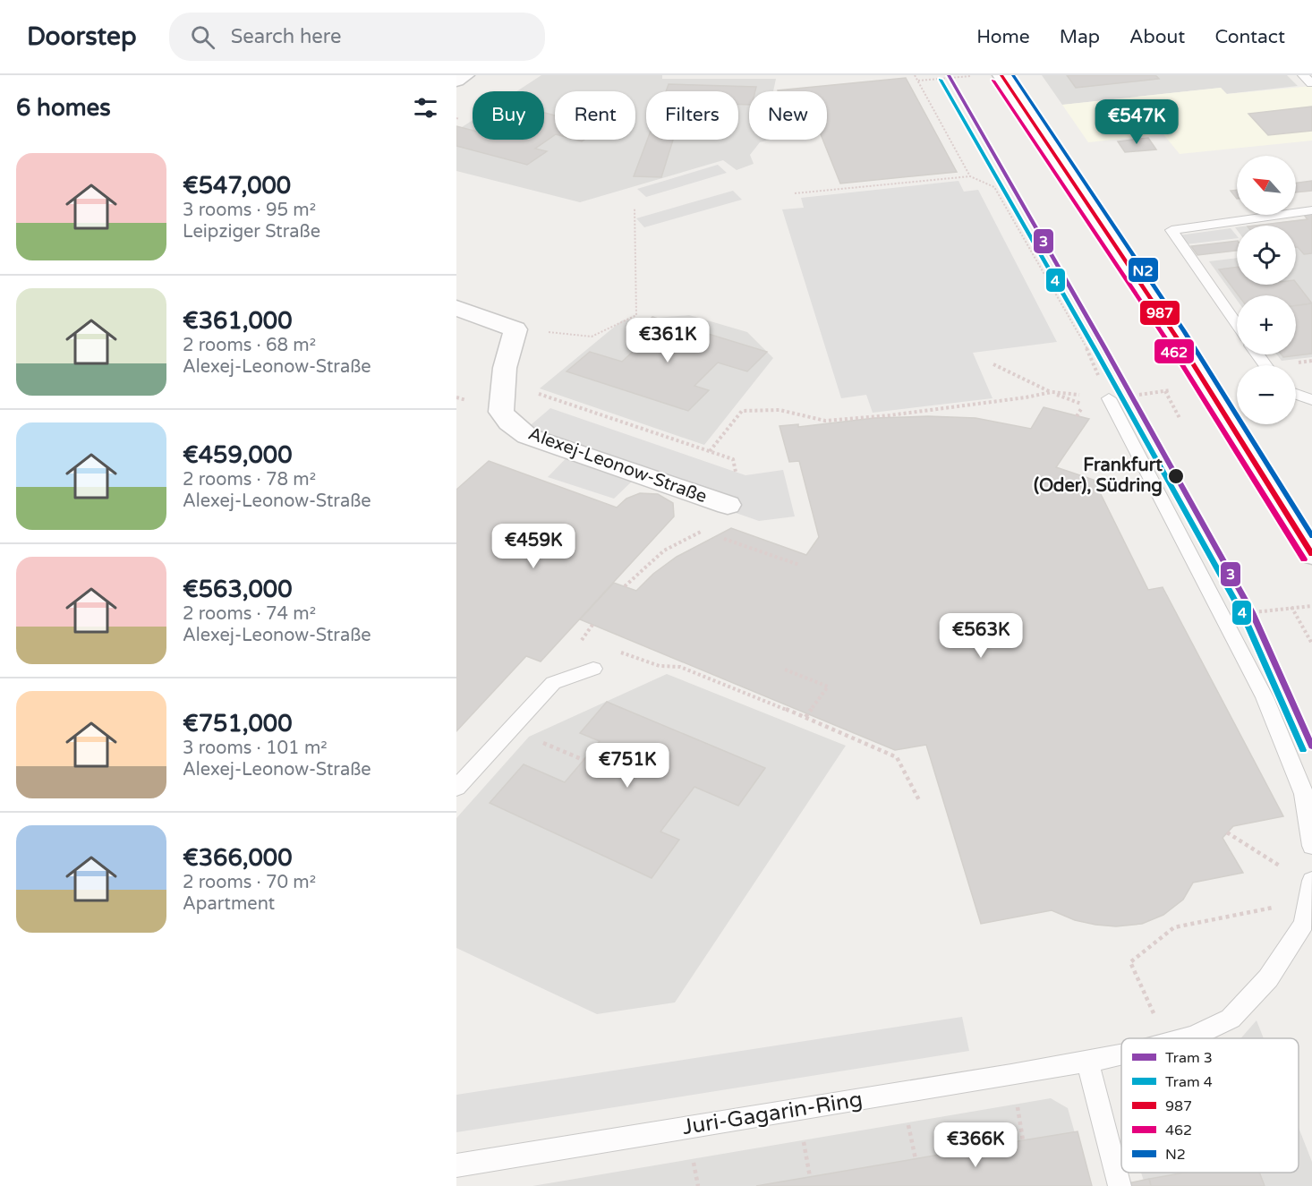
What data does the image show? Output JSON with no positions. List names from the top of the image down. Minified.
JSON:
{"streets":{"street":["Alexej-Leonow-Straße"],"lane":["Juri-Gagarin-Ring"]},"places":["Frankfurt (Oder), Südring"],"lines":["tram line 3","transit line 987","transit line N2","tram line 4","transit line 462"],"legend":["Tram 3","Tram 4","987","462","N2"],"north":"top left","page":{"header":"Doorstep","search":"Search here","nav":["Home","Map","About","Contact"],"heading":"6 homes","chip":["Buy","Rent","Filters","New"],"price":["€547K","€361K","€459K","€563K","€751K","€366K"],"list":[{"name":"€547,000","note":"3 rooms · 95 m² · Leipziger Straße"},{"name":"€361,000","note":"2 rooms · 68 m² · Alexej-Leonow-Straße"},{"name":"€459,000","note":"2 rooms · 78 m² · Alexej-Leonow-Straße"},{"name":"€563,000","note":"2 rooms · 74 m² · Alexej-Leonow-Straße"},{"name":"€751,000","note":"3 rooms · 101 m² · Alexej-Leonow-Straße"},{"name":"€366,000","note":"2 rooms · 70 m² · Apartment"}],"map_buttons":["+","−"]}}
